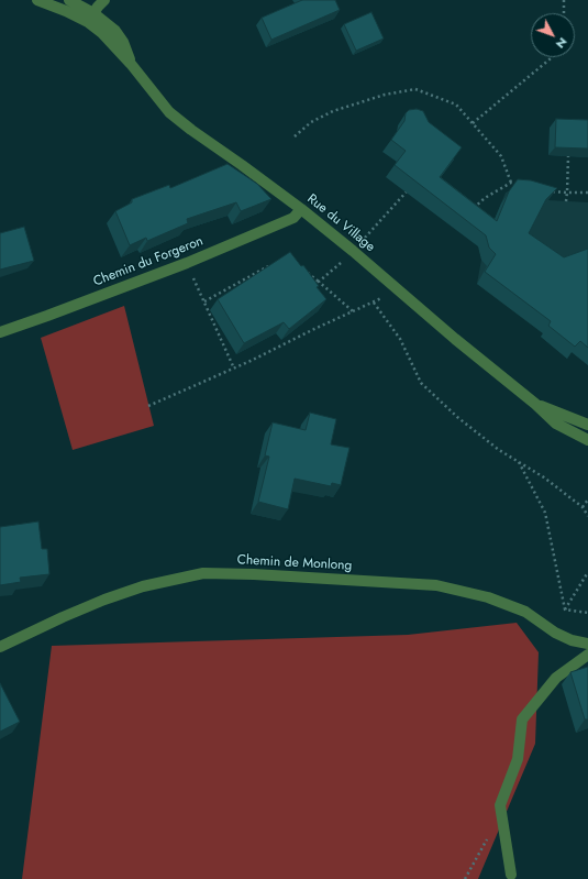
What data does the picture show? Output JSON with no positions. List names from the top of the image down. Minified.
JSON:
{"streets":{"street":["Rue du Village","Chemin du Forgeron","Chemin de Monlong"]},"crossings":[["Rue du Village","Chemin du Forgeron"]],"north":"bottom right"}
